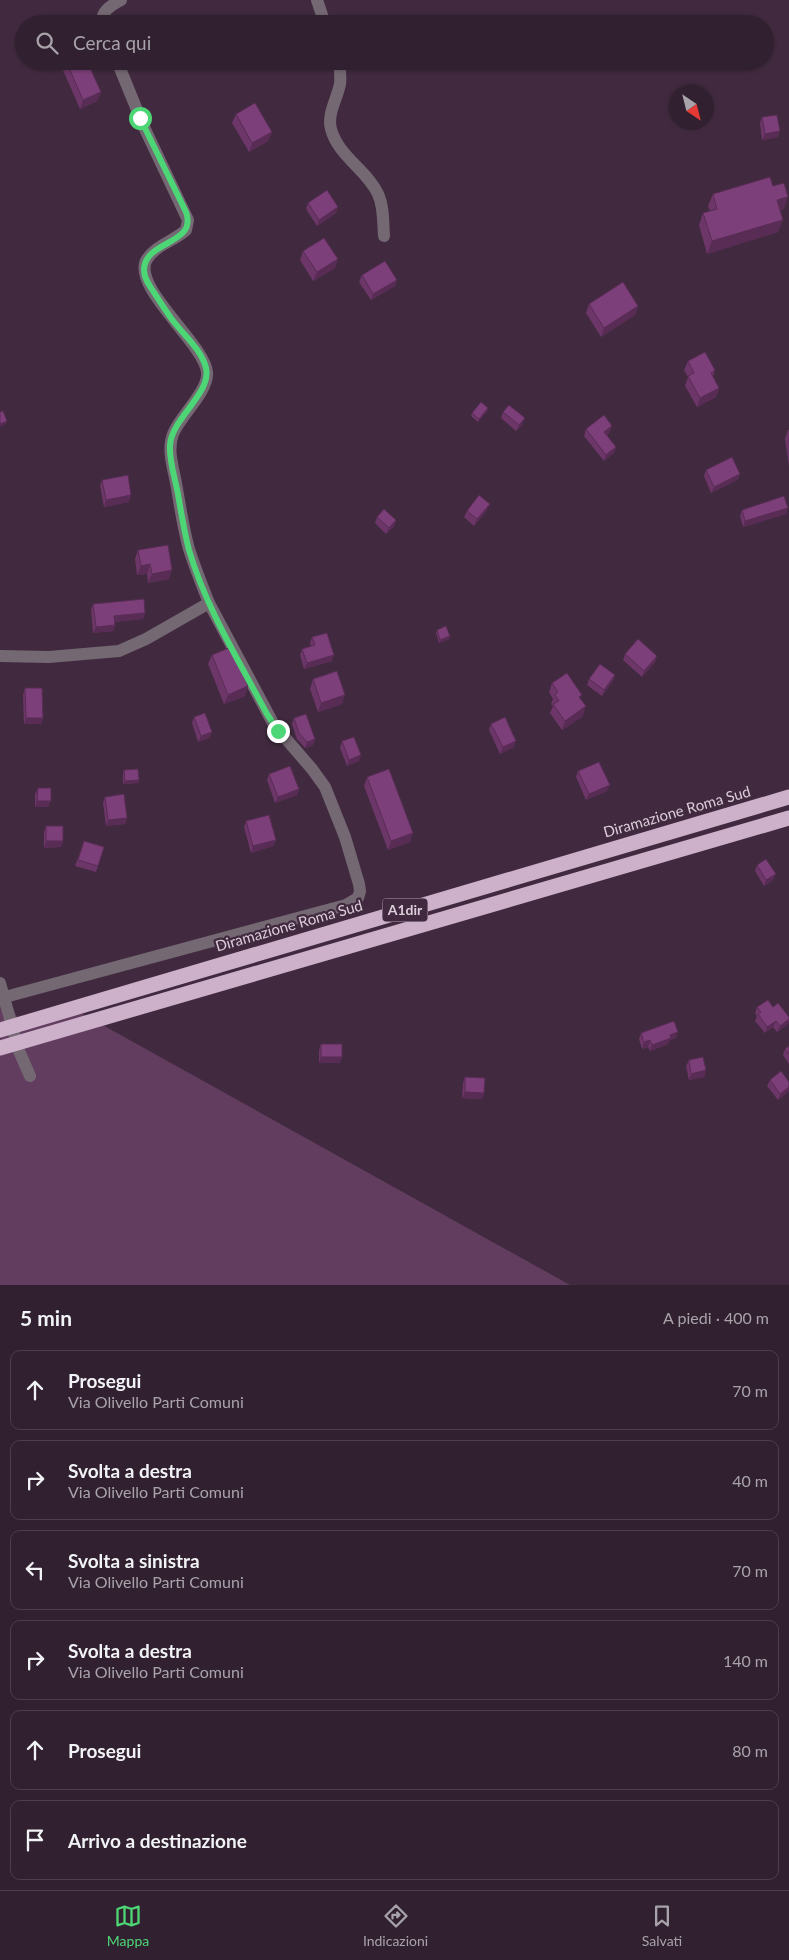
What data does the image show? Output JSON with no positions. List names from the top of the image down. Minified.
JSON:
{"streets":{"highway":["Diramazione Roma Sud","A1dir"]},"north":"bottom right","page":{"search":"Cerca qui","heading":["5 min","A piedi · 400 m"],"list":[["Prosegui","Via Olivello Parti Comuni","70 m"],["Svolta a destra","Via Olivello Parti Comuni","40 m"],["Svolta a sinistra","Via Olivello Parti Comuni","70 m"],["Svolta a destra","Via Olivello Parti Comuni","140 m"],["Prosegui","80 m"],"Arrivo a destinazione"],"nav":["Mappa","Indicazioni","Salvati"]}}
